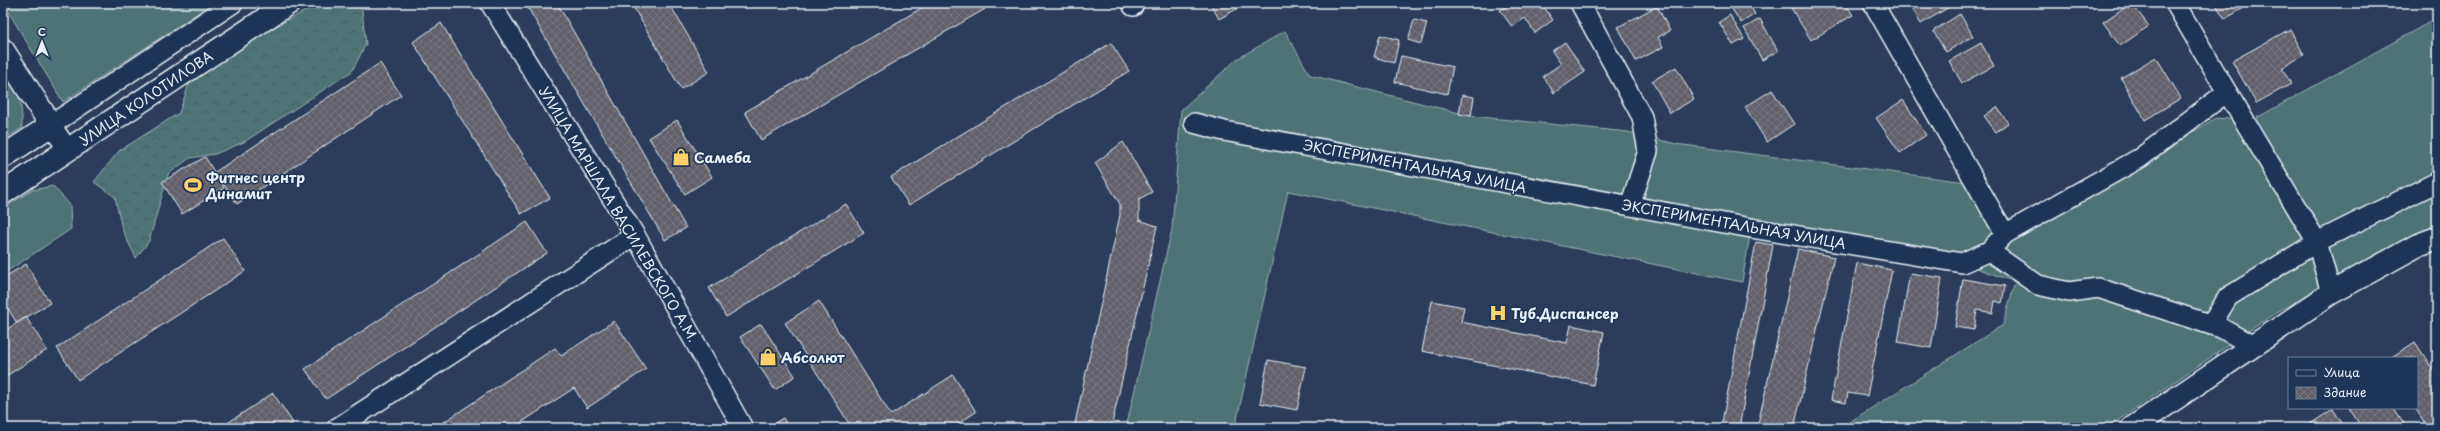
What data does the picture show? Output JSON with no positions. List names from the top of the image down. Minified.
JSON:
{"streets":{"main road":["УЛИЦА КОЛОТИЛОВА"],"street":["ЭКСПЕРИМЕНТАЛЬНАЯ УЛИЦА","УЛИЦА МАРШАЛА ВАСИЛЕВСКОГО А.М."]},"places":{"shop":["Самеба","Абсолют"],"sports":["Фитнес центр Динамит"],"hospital":["Туб.Диспансер"]},"legend":["Улица","Здание"],"north":"top"}
